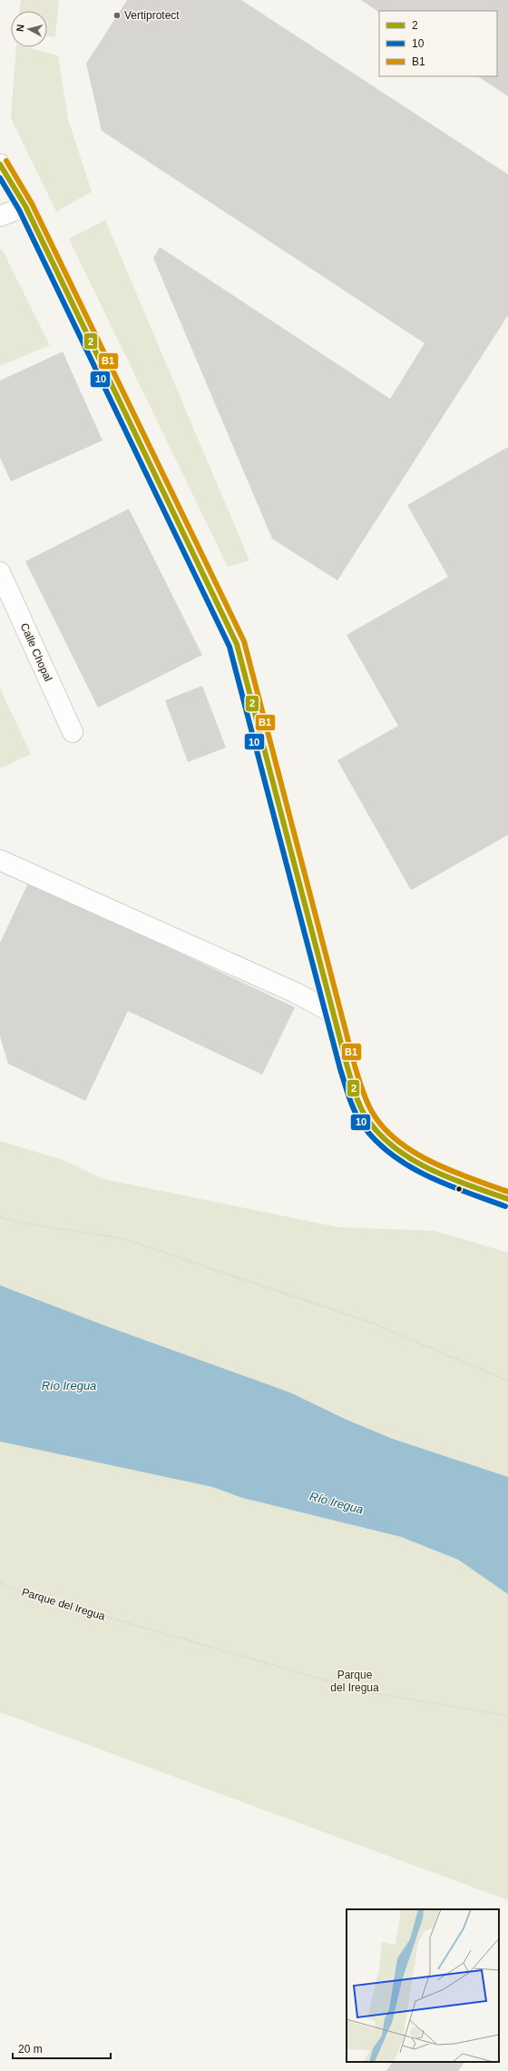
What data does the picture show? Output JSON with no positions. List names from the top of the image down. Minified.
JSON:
{"streets":{"street":["Calle Chopal"],"path":["Parque del Iregua"]},"water":["Río Iregua"],"parks":["Parque del Iregua"],"places":["Vertiprotect"],"lines":["transit line B1","transit line 2","transit line 10"],"legend":["2","10","B1"],"scale_bar":"20 m","north":"left"}
